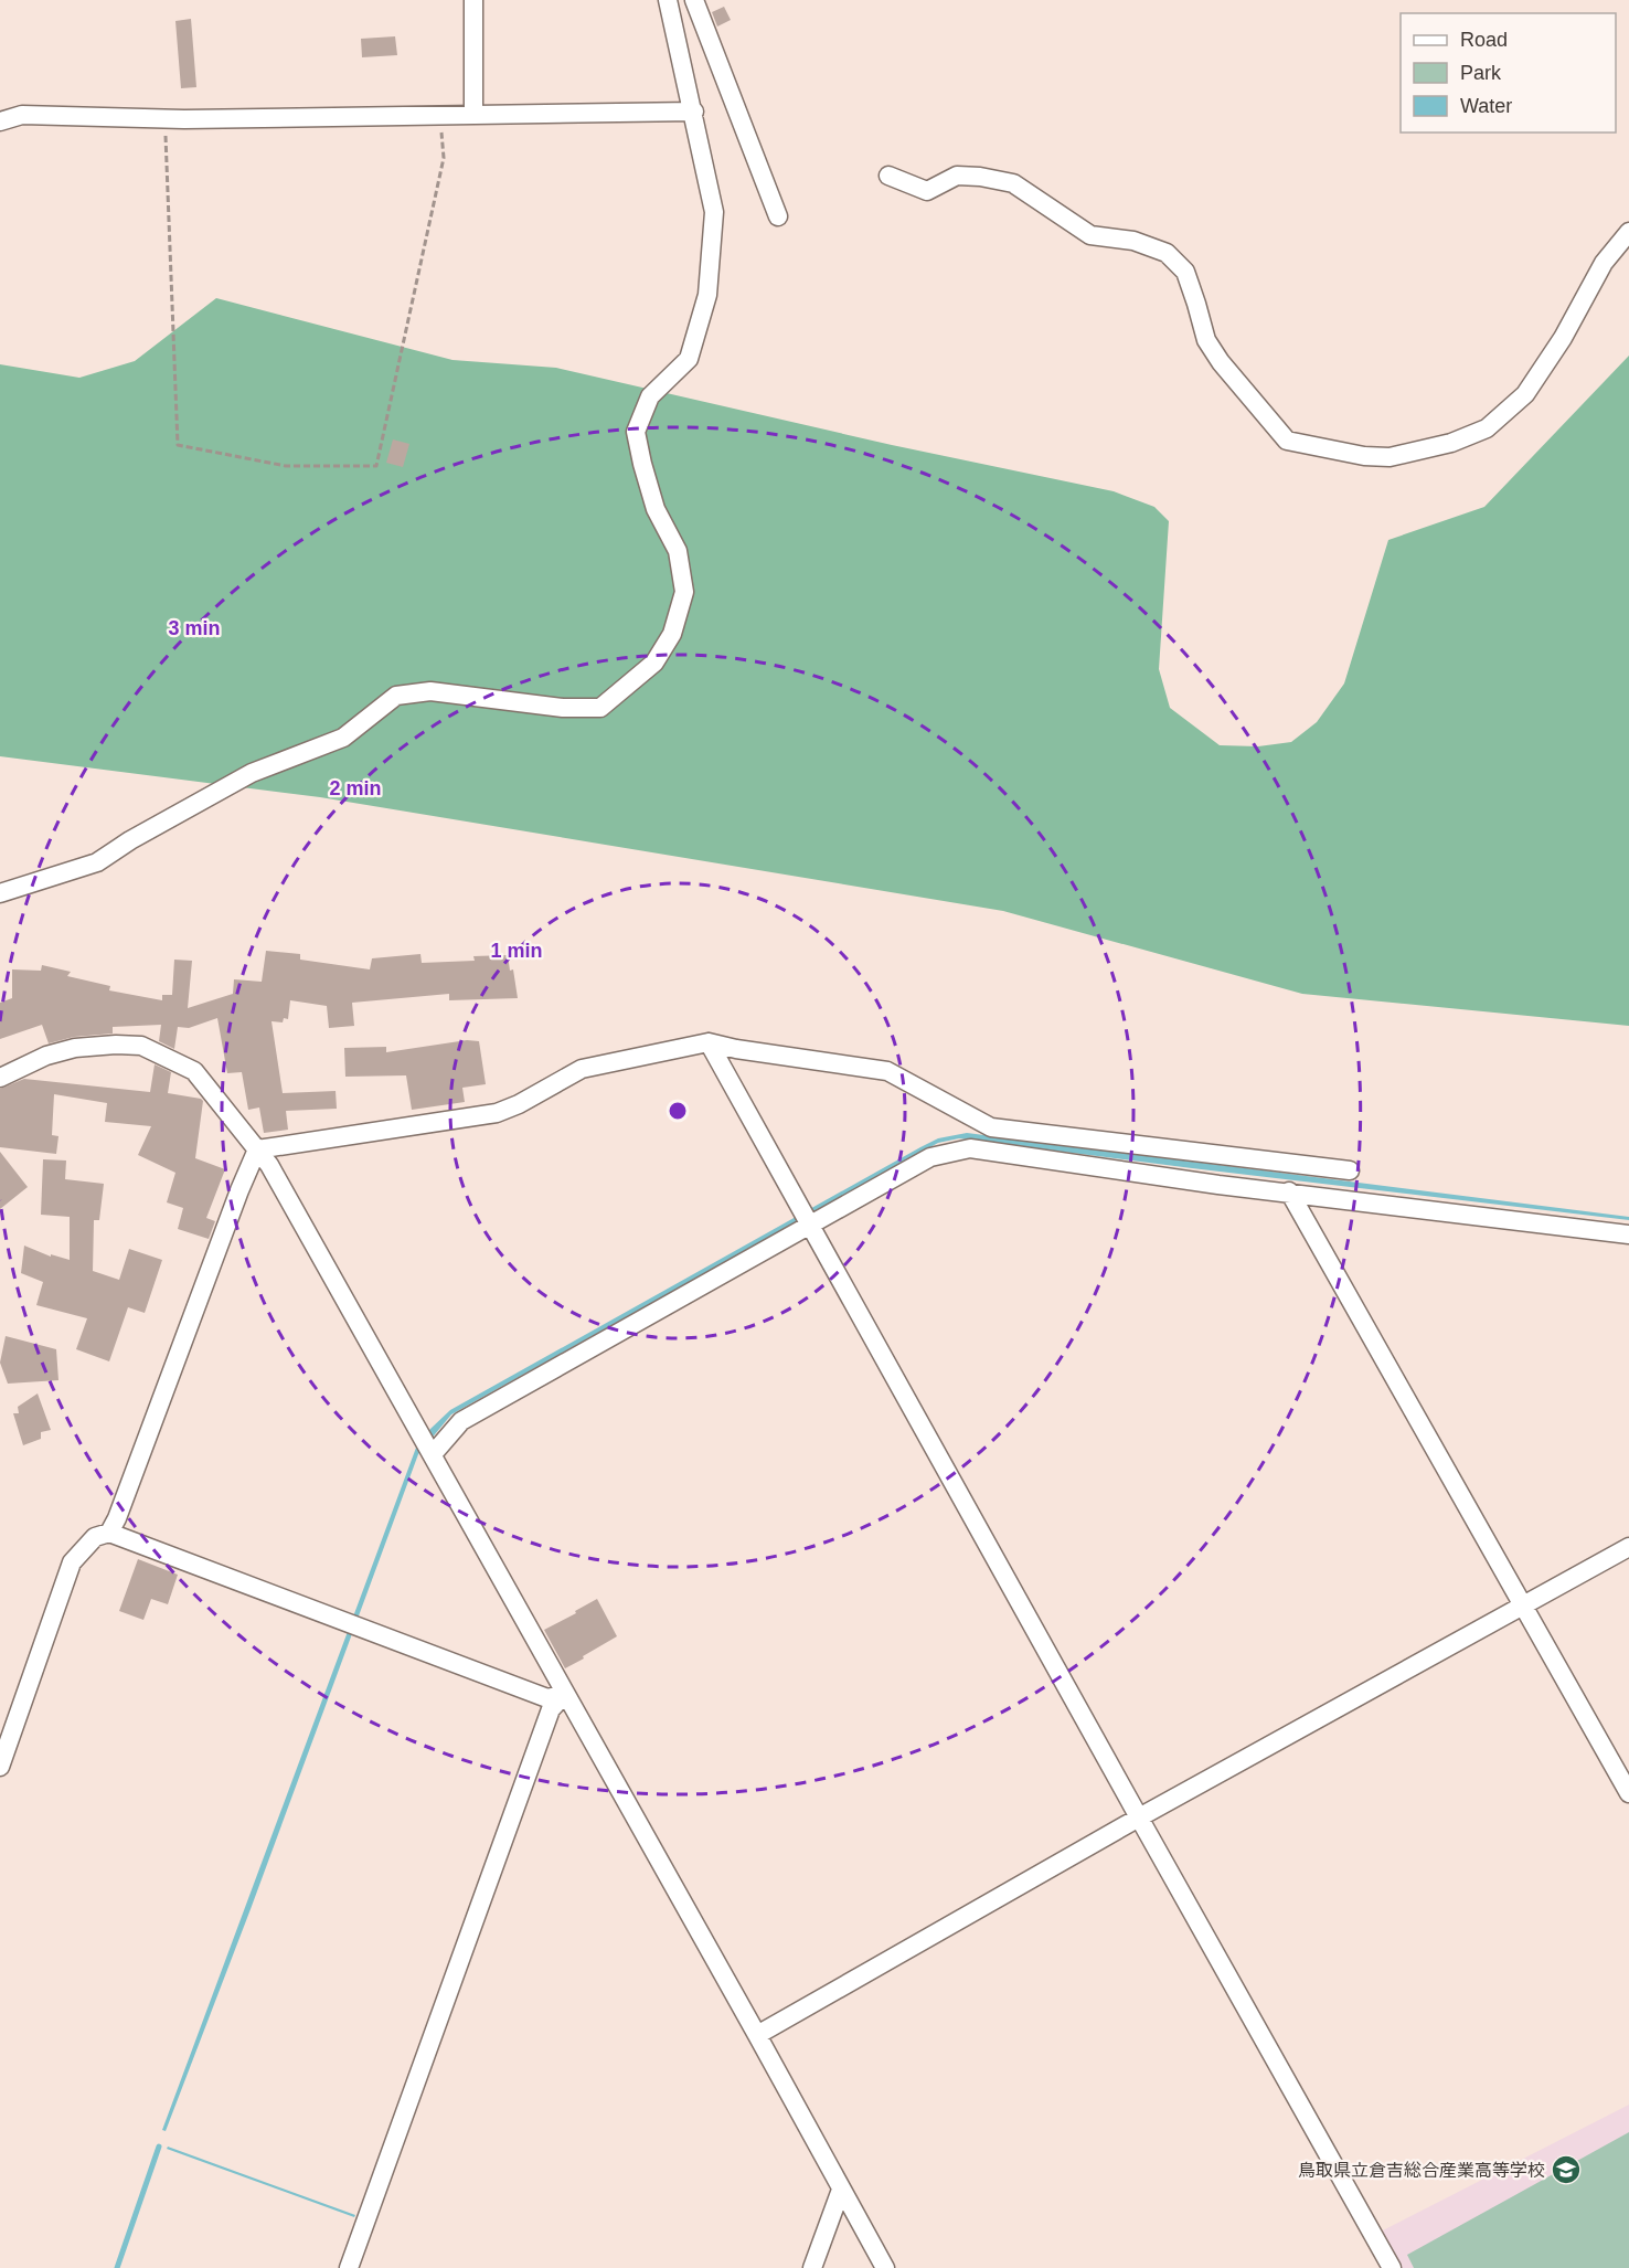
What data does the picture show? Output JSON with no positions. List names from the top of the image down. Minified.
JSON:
{"places":{"school or university":["鳥取県立倉吉総合産業高等学校"]},"legend":["Road","Park","Water"],"rings":["3 min","2 min","1 min"]}
